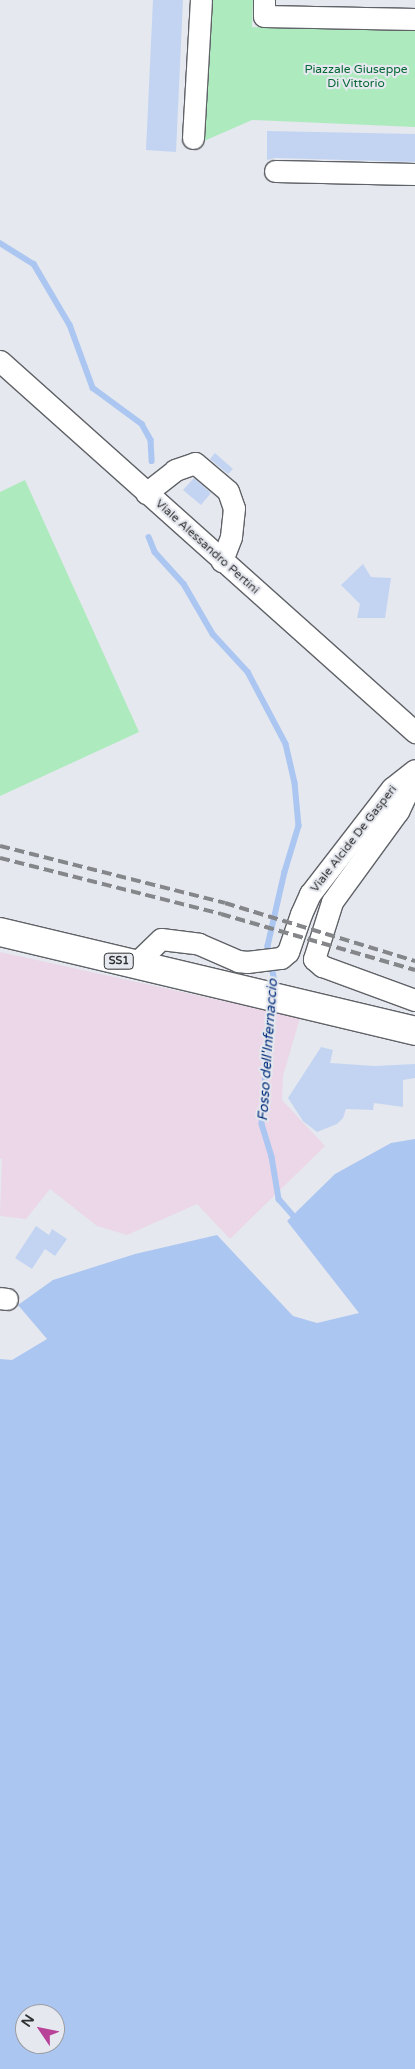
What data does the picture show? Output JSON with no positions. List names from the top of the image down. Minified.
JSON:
{"streets":{"main road":["SS1"],"street":["Viale Alessandro Pertini","Viale Alcide De Gasperi"]},"crossings":[["Viale Alcide De Gasperi","SS1"]],"water":["Fosso dell'Infernaccio"],"parks":["Piazzale Giuseppe Di Vittorio"],"north":"top left"}
